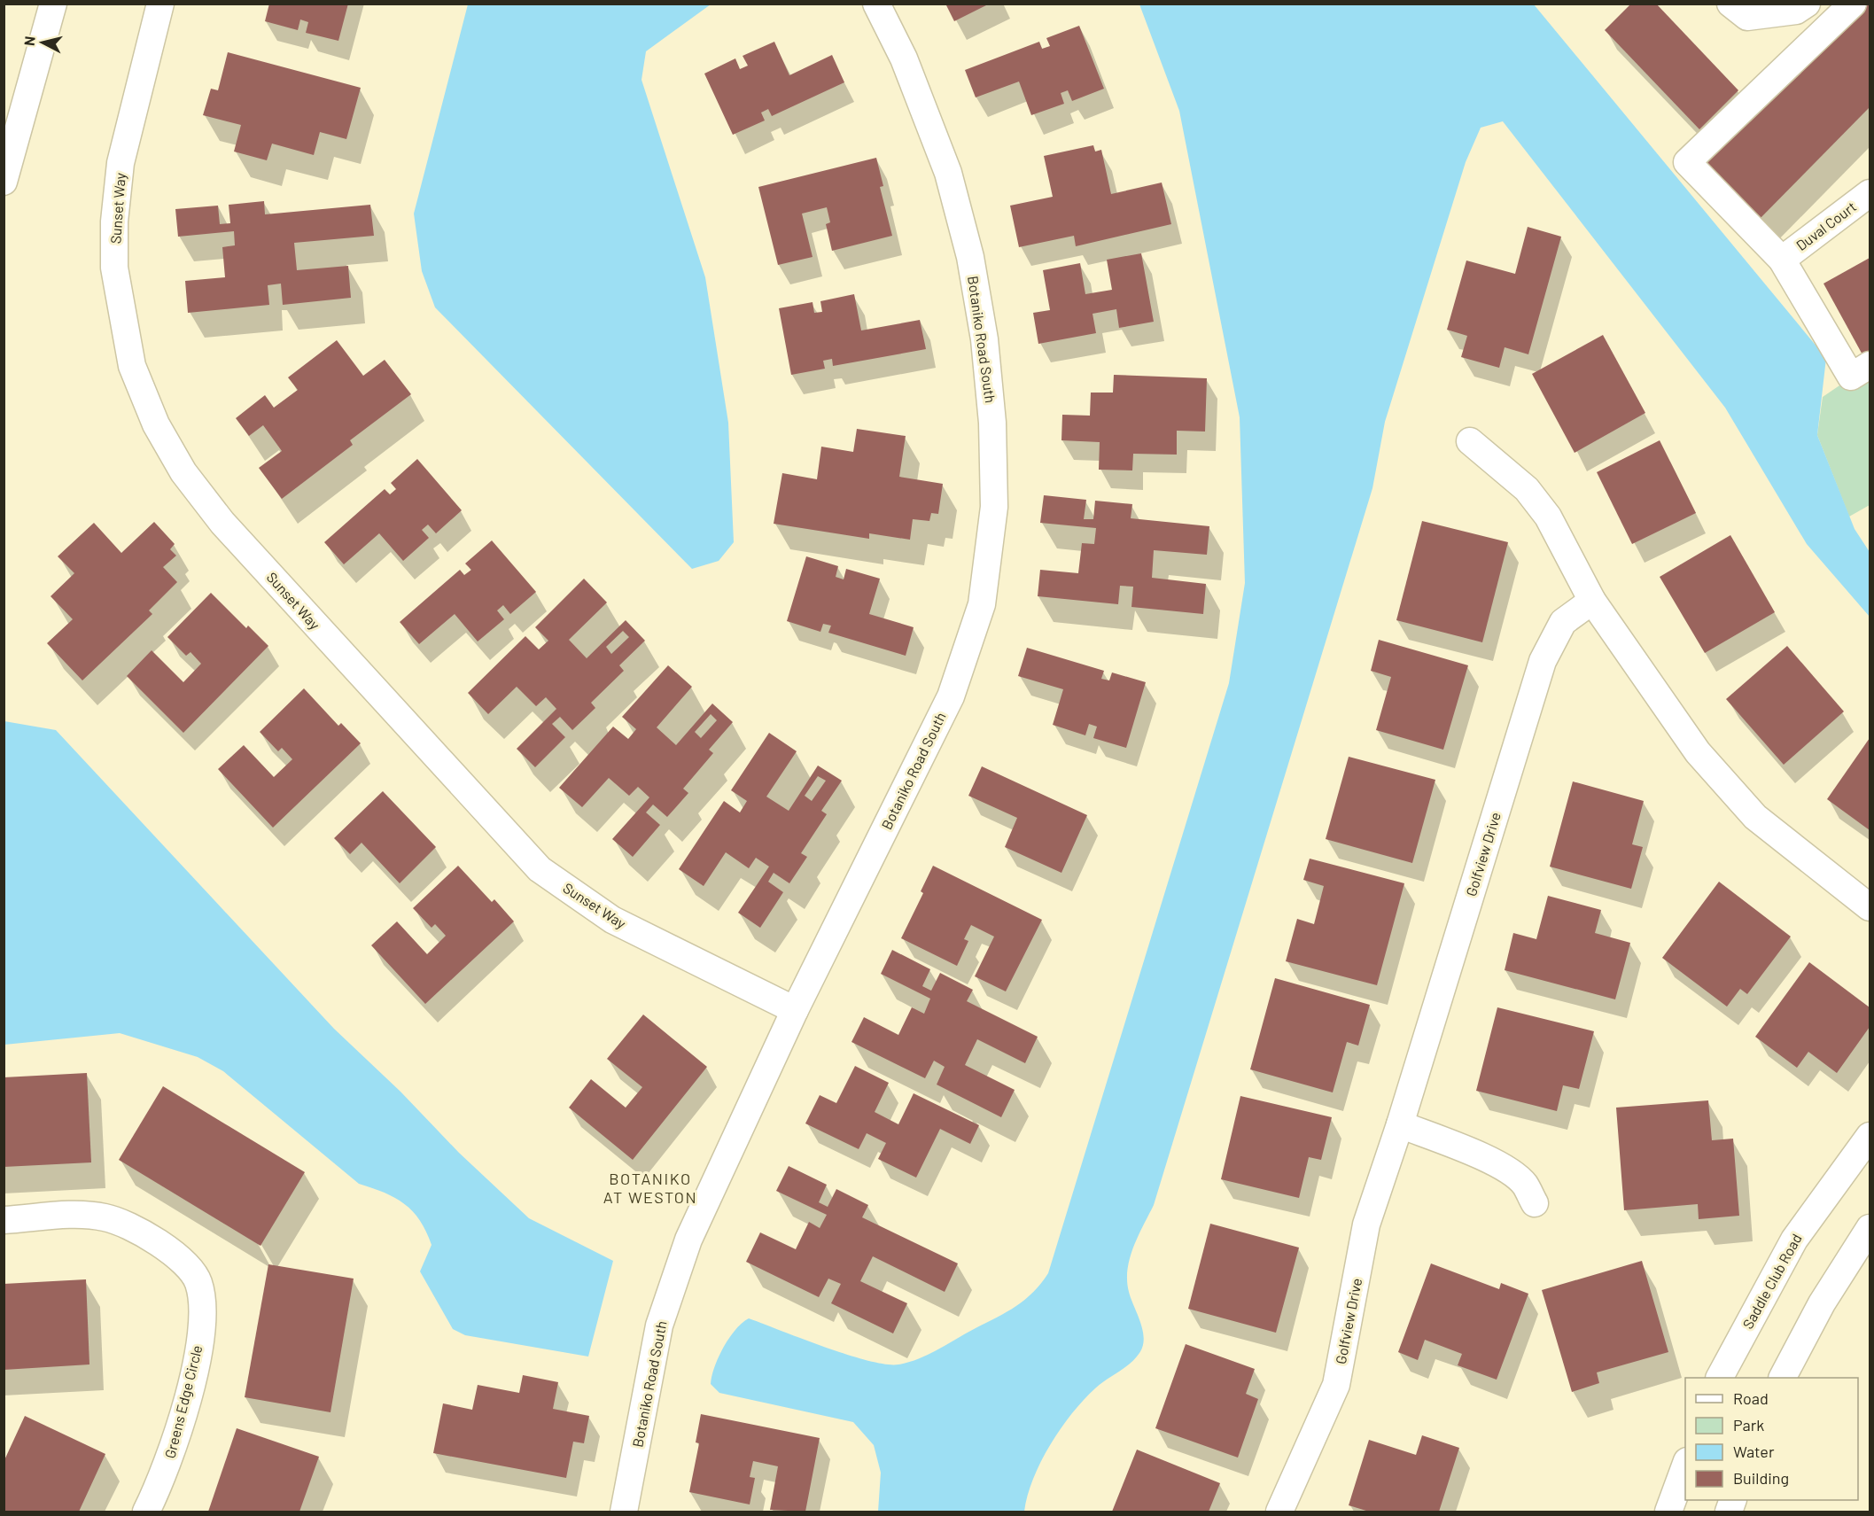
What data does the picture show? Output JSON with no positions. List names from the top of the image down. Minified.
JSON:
{"streets":{"street":["Sunset Way","Duval Court","Botaniko Road South","Golfview Drive","Saddle Club Road","Greens Edge Circle"]},"crossings":[["Sunset Way","Botaniko Road South"]],"districts":["BOTANIKO AT WESTON"],"legend":["Road","Park","Water","Building"],"north":"left"}
